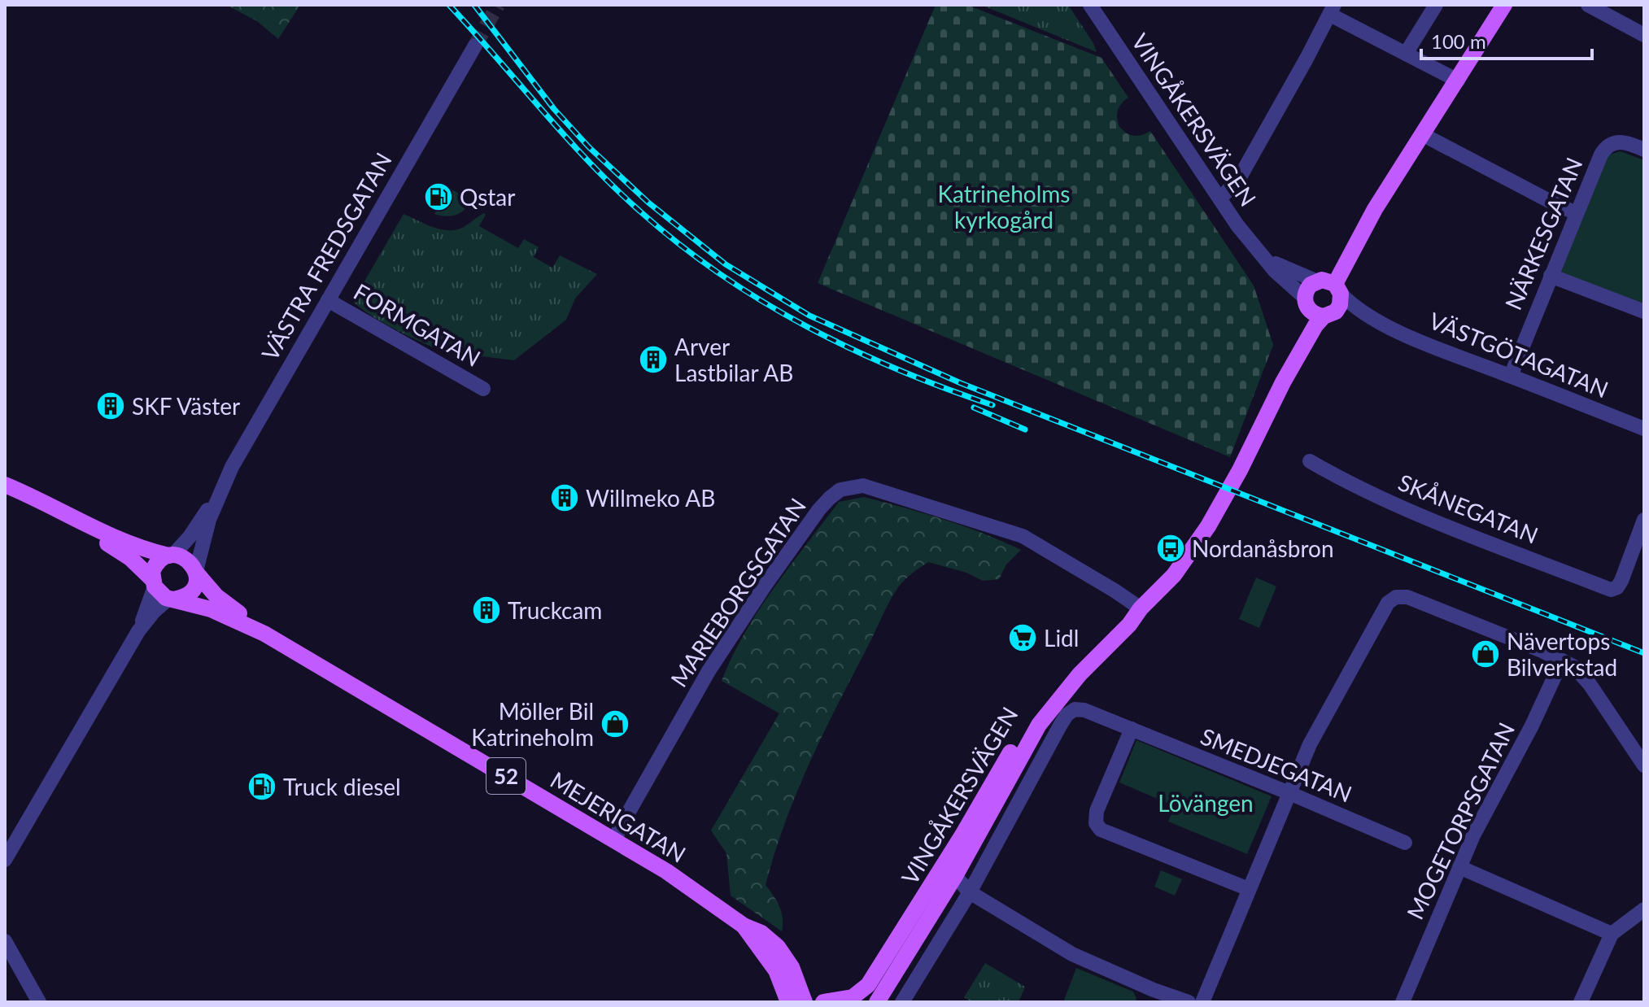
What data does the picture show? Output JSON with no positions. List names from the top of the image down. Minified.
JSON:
{"streets":{"main road":["VINGÅKERSVÄGEN","52","MEJERIGATAN"],"street":["NÄRKESGATAN","VÄSTRA FREDSGATAN","FORMGATAN","VÄSTGÖTAGATAN","SKÅNEGATAN","MARIEBORGSGATAN","SMEDJEGATAN","MOGETORPSGATAN"]},"crossings":[["VINGÅKERSVÄGEN","VÄSTGÖTAGATAN"],["VINGÅKERSVÄGEN","MARIEBORGSGATAN"],["NÄRKESGATAN","VÄSTGÖTAGATAN"],["VÄSTRA FREDSGATAN","FORMGATAN"],["VÄSTRA FREDSGATAN","52"],["VÄSTRA FREDSGATAN","MEJERIGATAN"],["MARIEBORGSGATAN","MEJERIGATAN"],["52","MEJERIGATAN"]],"parks":["Katrineholms kyrkogård","Lövängen"],"places":{"fuel station":["Qstar","Truck diesel"],"building":["Arver Lastbilar AB","SKF Väster","Willmeko AB","Truckcam"],"bus stop":["Nordanåsbron"],"supermarket":["Lidl"],"shop":["Nävertops Bilverkstad","Möller Bil Katrineholm"]},"scale_bar":"100 m"}
